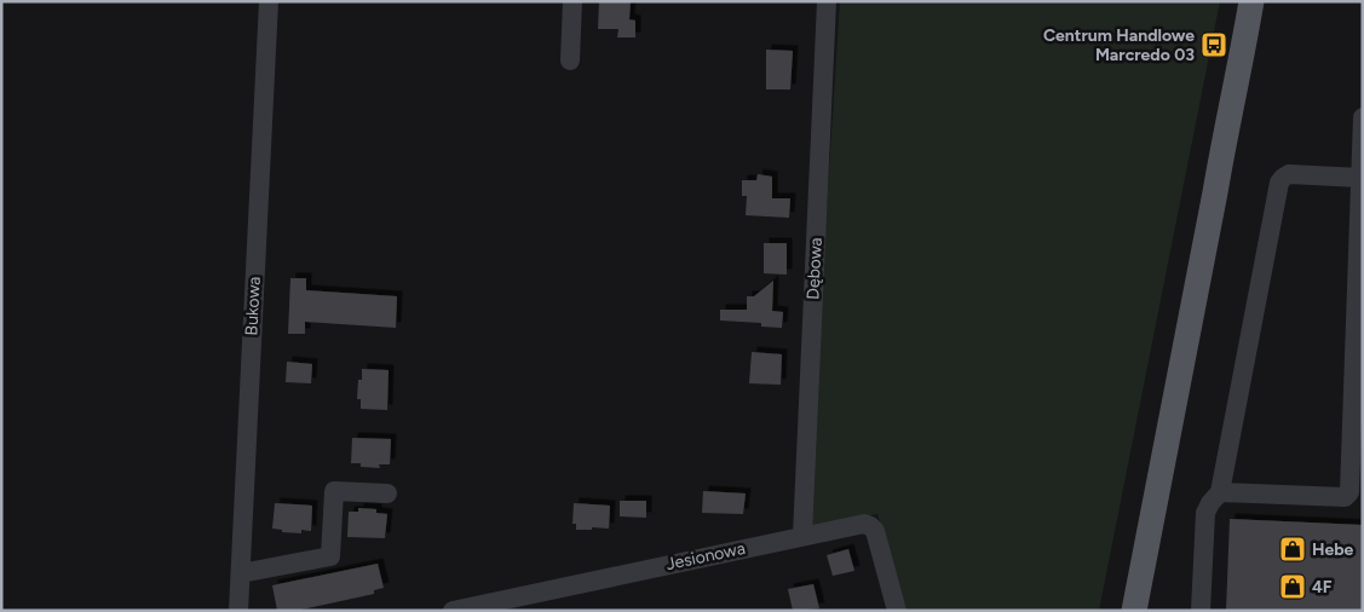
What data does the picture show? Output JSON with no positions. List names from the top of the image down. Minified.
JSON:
{"streets":{"street":["Dębowa","Bukowa","Jesionowa"]},"crossings":[["Dębowa","Jesionowa"]],"places":{"bus stop":["Centrum Handlowe Marcredo 03"],"shop":["Hebe","4F"]}}
